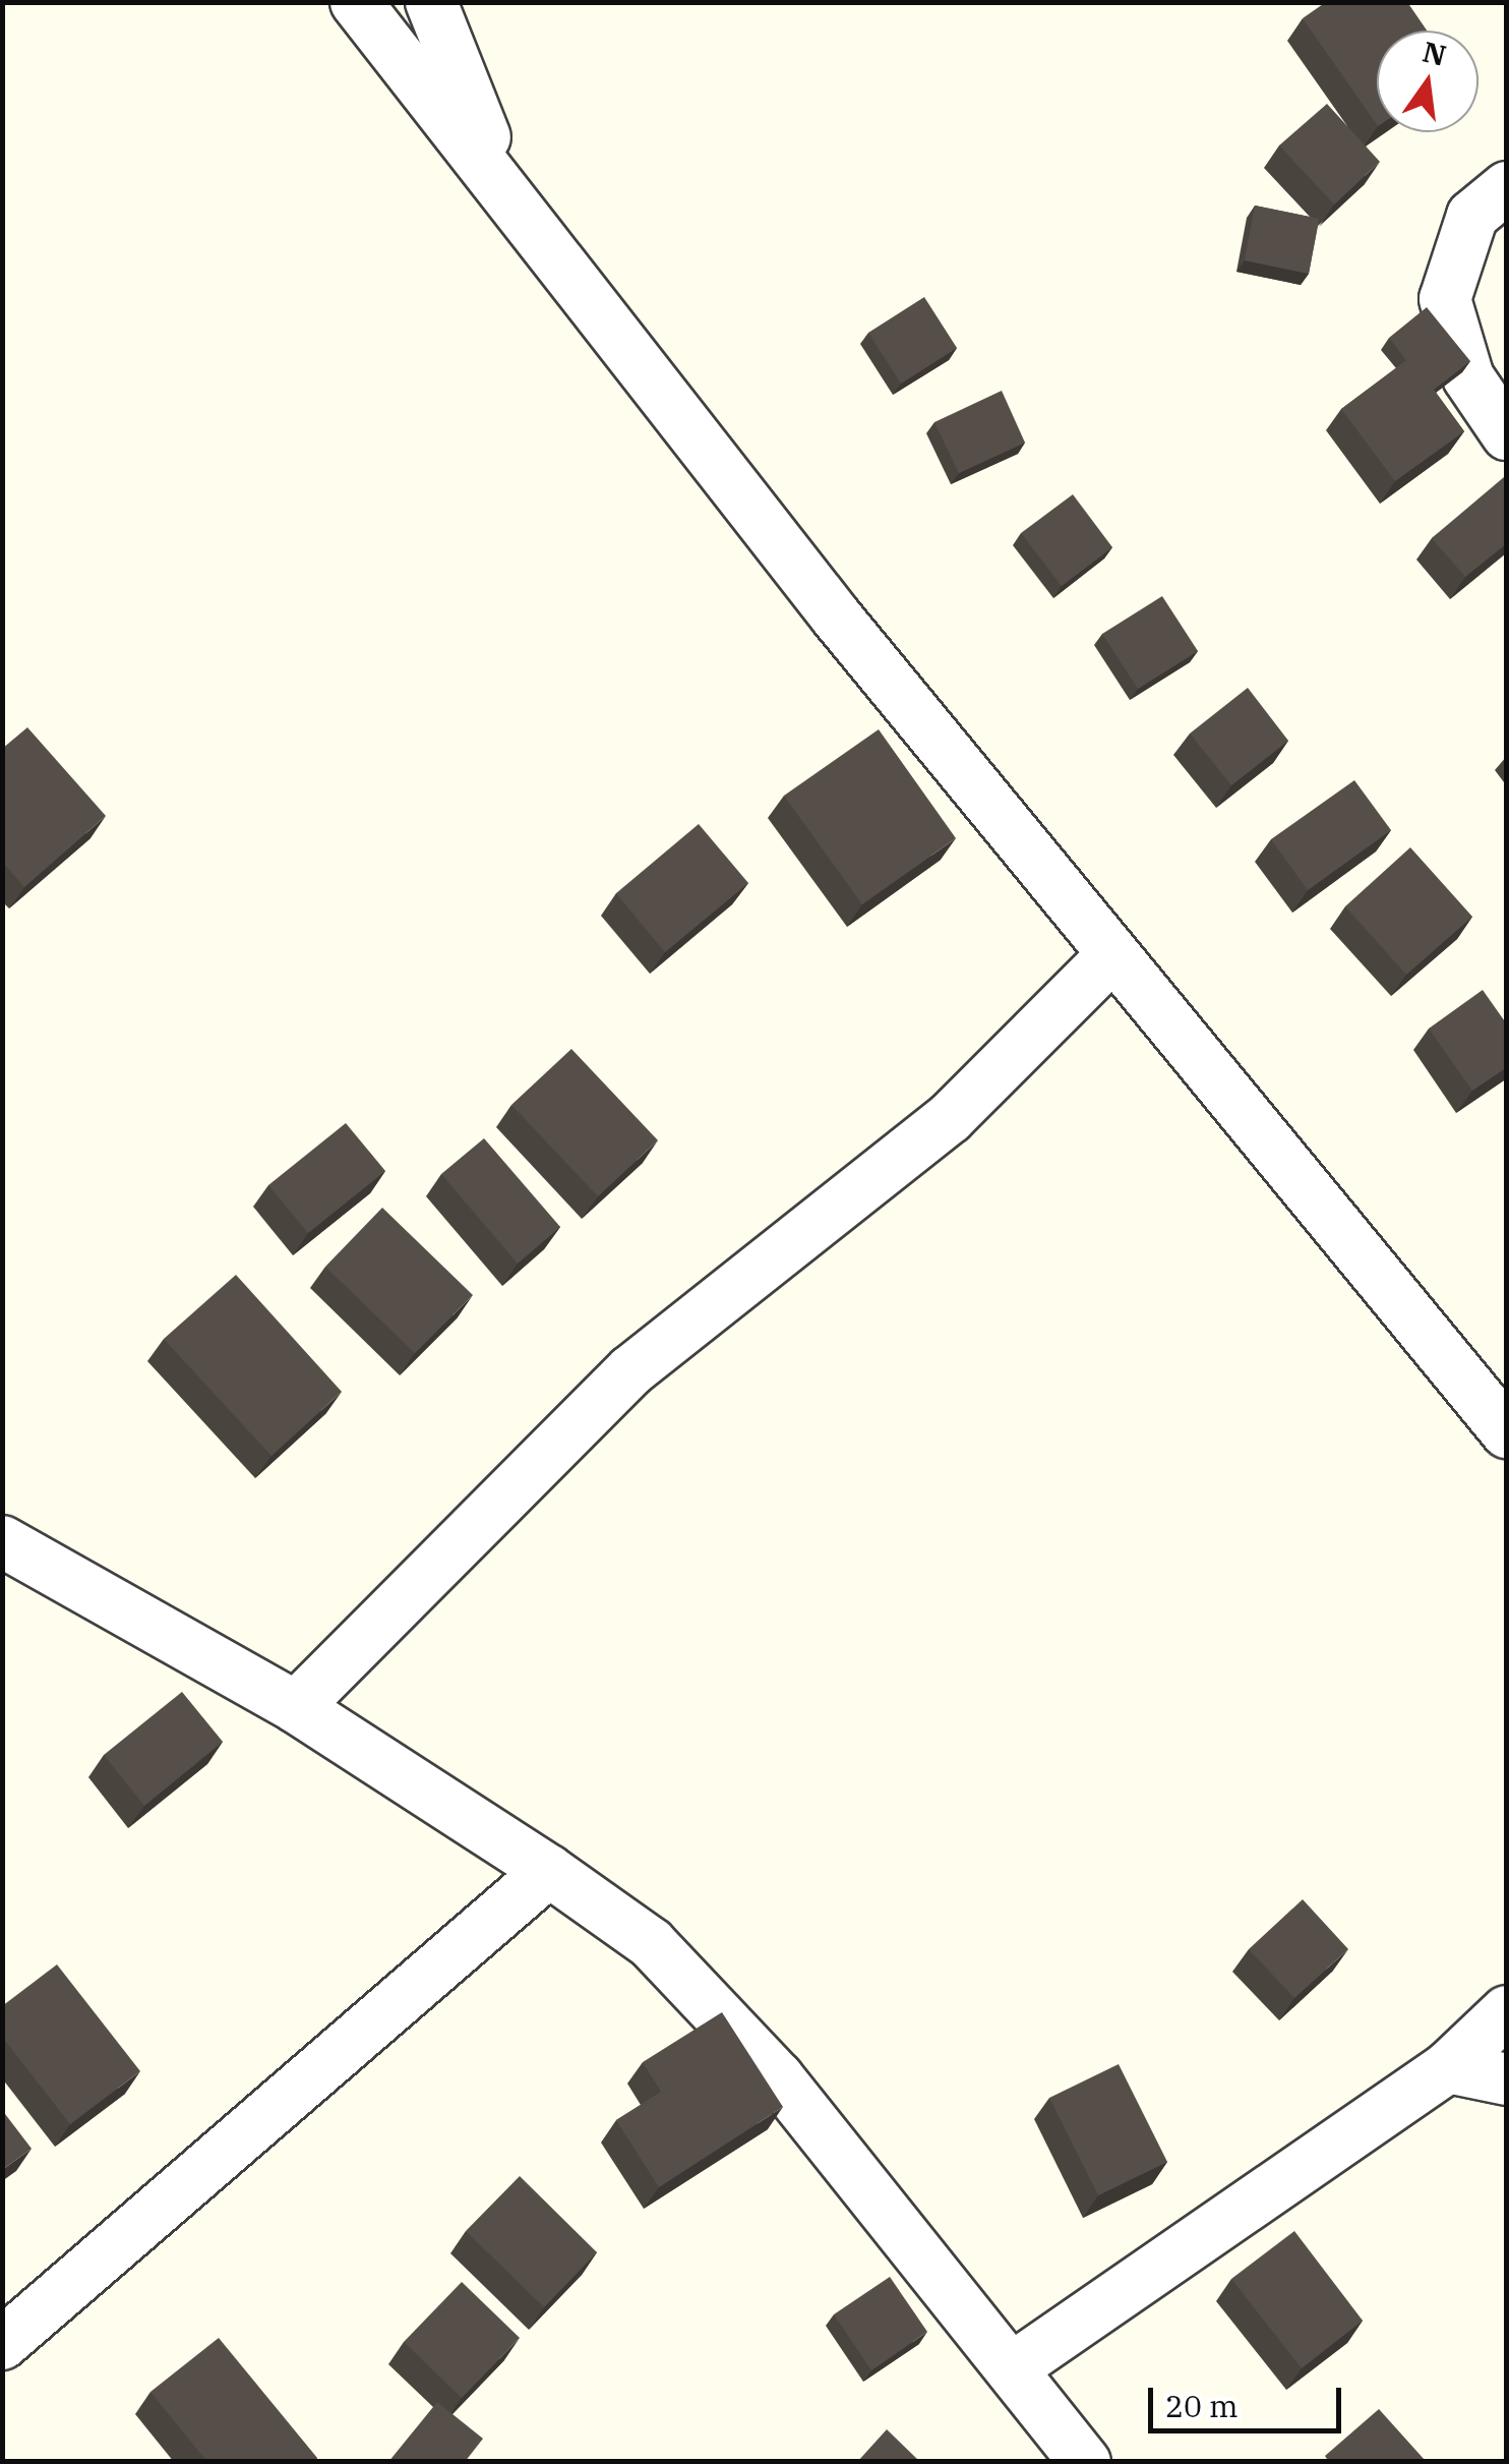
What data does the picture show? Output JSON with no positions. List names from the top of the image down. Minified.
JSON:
{"scale_bar":"20 m","north":"top"}
